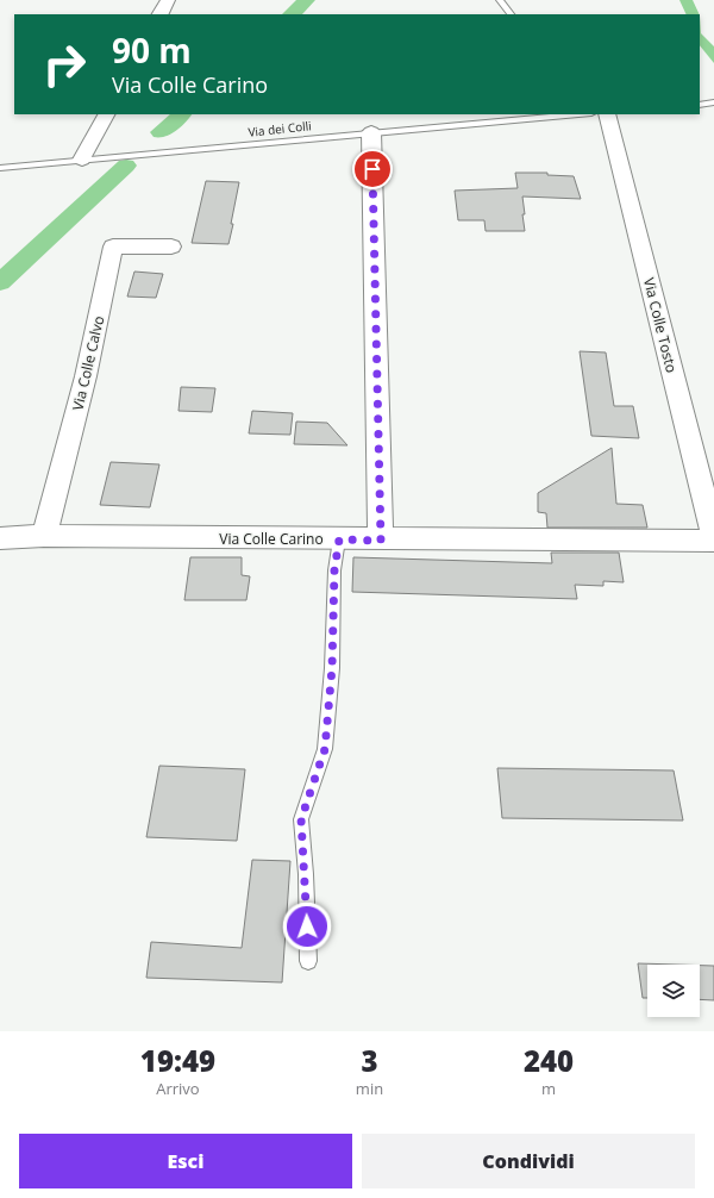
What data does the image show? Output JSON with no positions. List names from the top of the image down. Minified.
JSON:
{"streets":{"street":["Via Colle Tosto","Via Colle Calvo","Via Colle Carino"],"lane":["Via dei Colli"]},"crossings":[["Via Colle Calvo","Via Colle Carino"]],"page":{"turn":["90 m","Via Colle Carino"],"eta":["19:49","Arrivo","3","min","240","m"],"buttons":["Esci","Condividi"]}}
